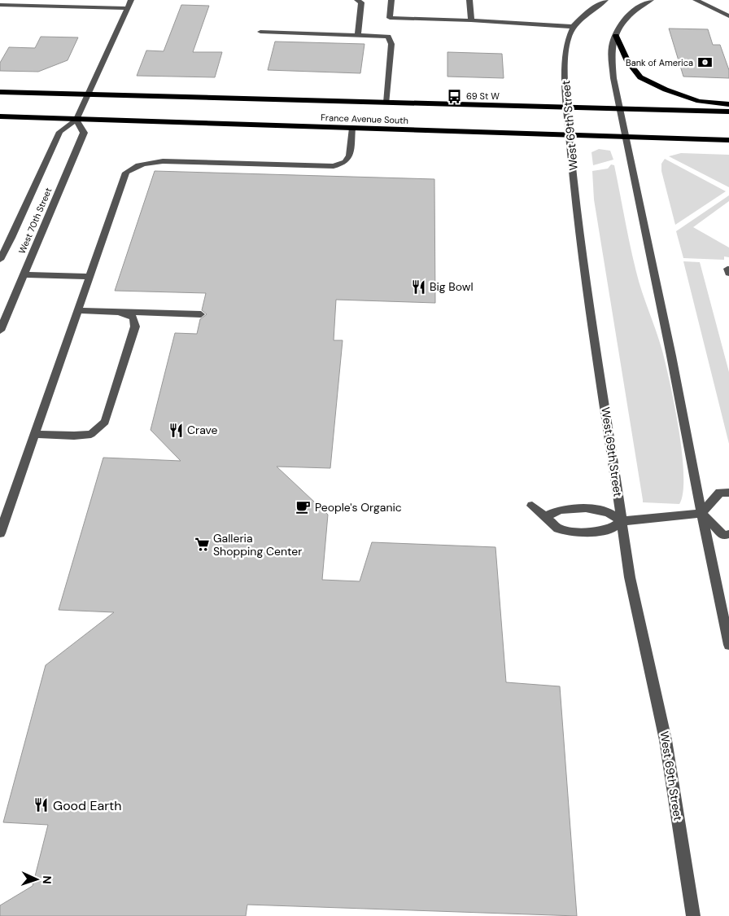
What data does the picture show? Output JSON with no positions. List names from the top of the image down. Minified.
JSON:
{"streets":{"main road":["France Avenue South"],"street":["West 69th Street","West 70th Street"]},"crossings":[["France Avenue South","West 69th Street"],["France Avenue South","West 70th Street"]],"places":{"bank":["Bank of America"],"bus stop":["69 St W"],"restaurant":["Big Bowl","Crave","Good Earth"],"cafe":["People's Organic"],"supermarket":["Galleria Shopping Center"]},"north":"right"}
